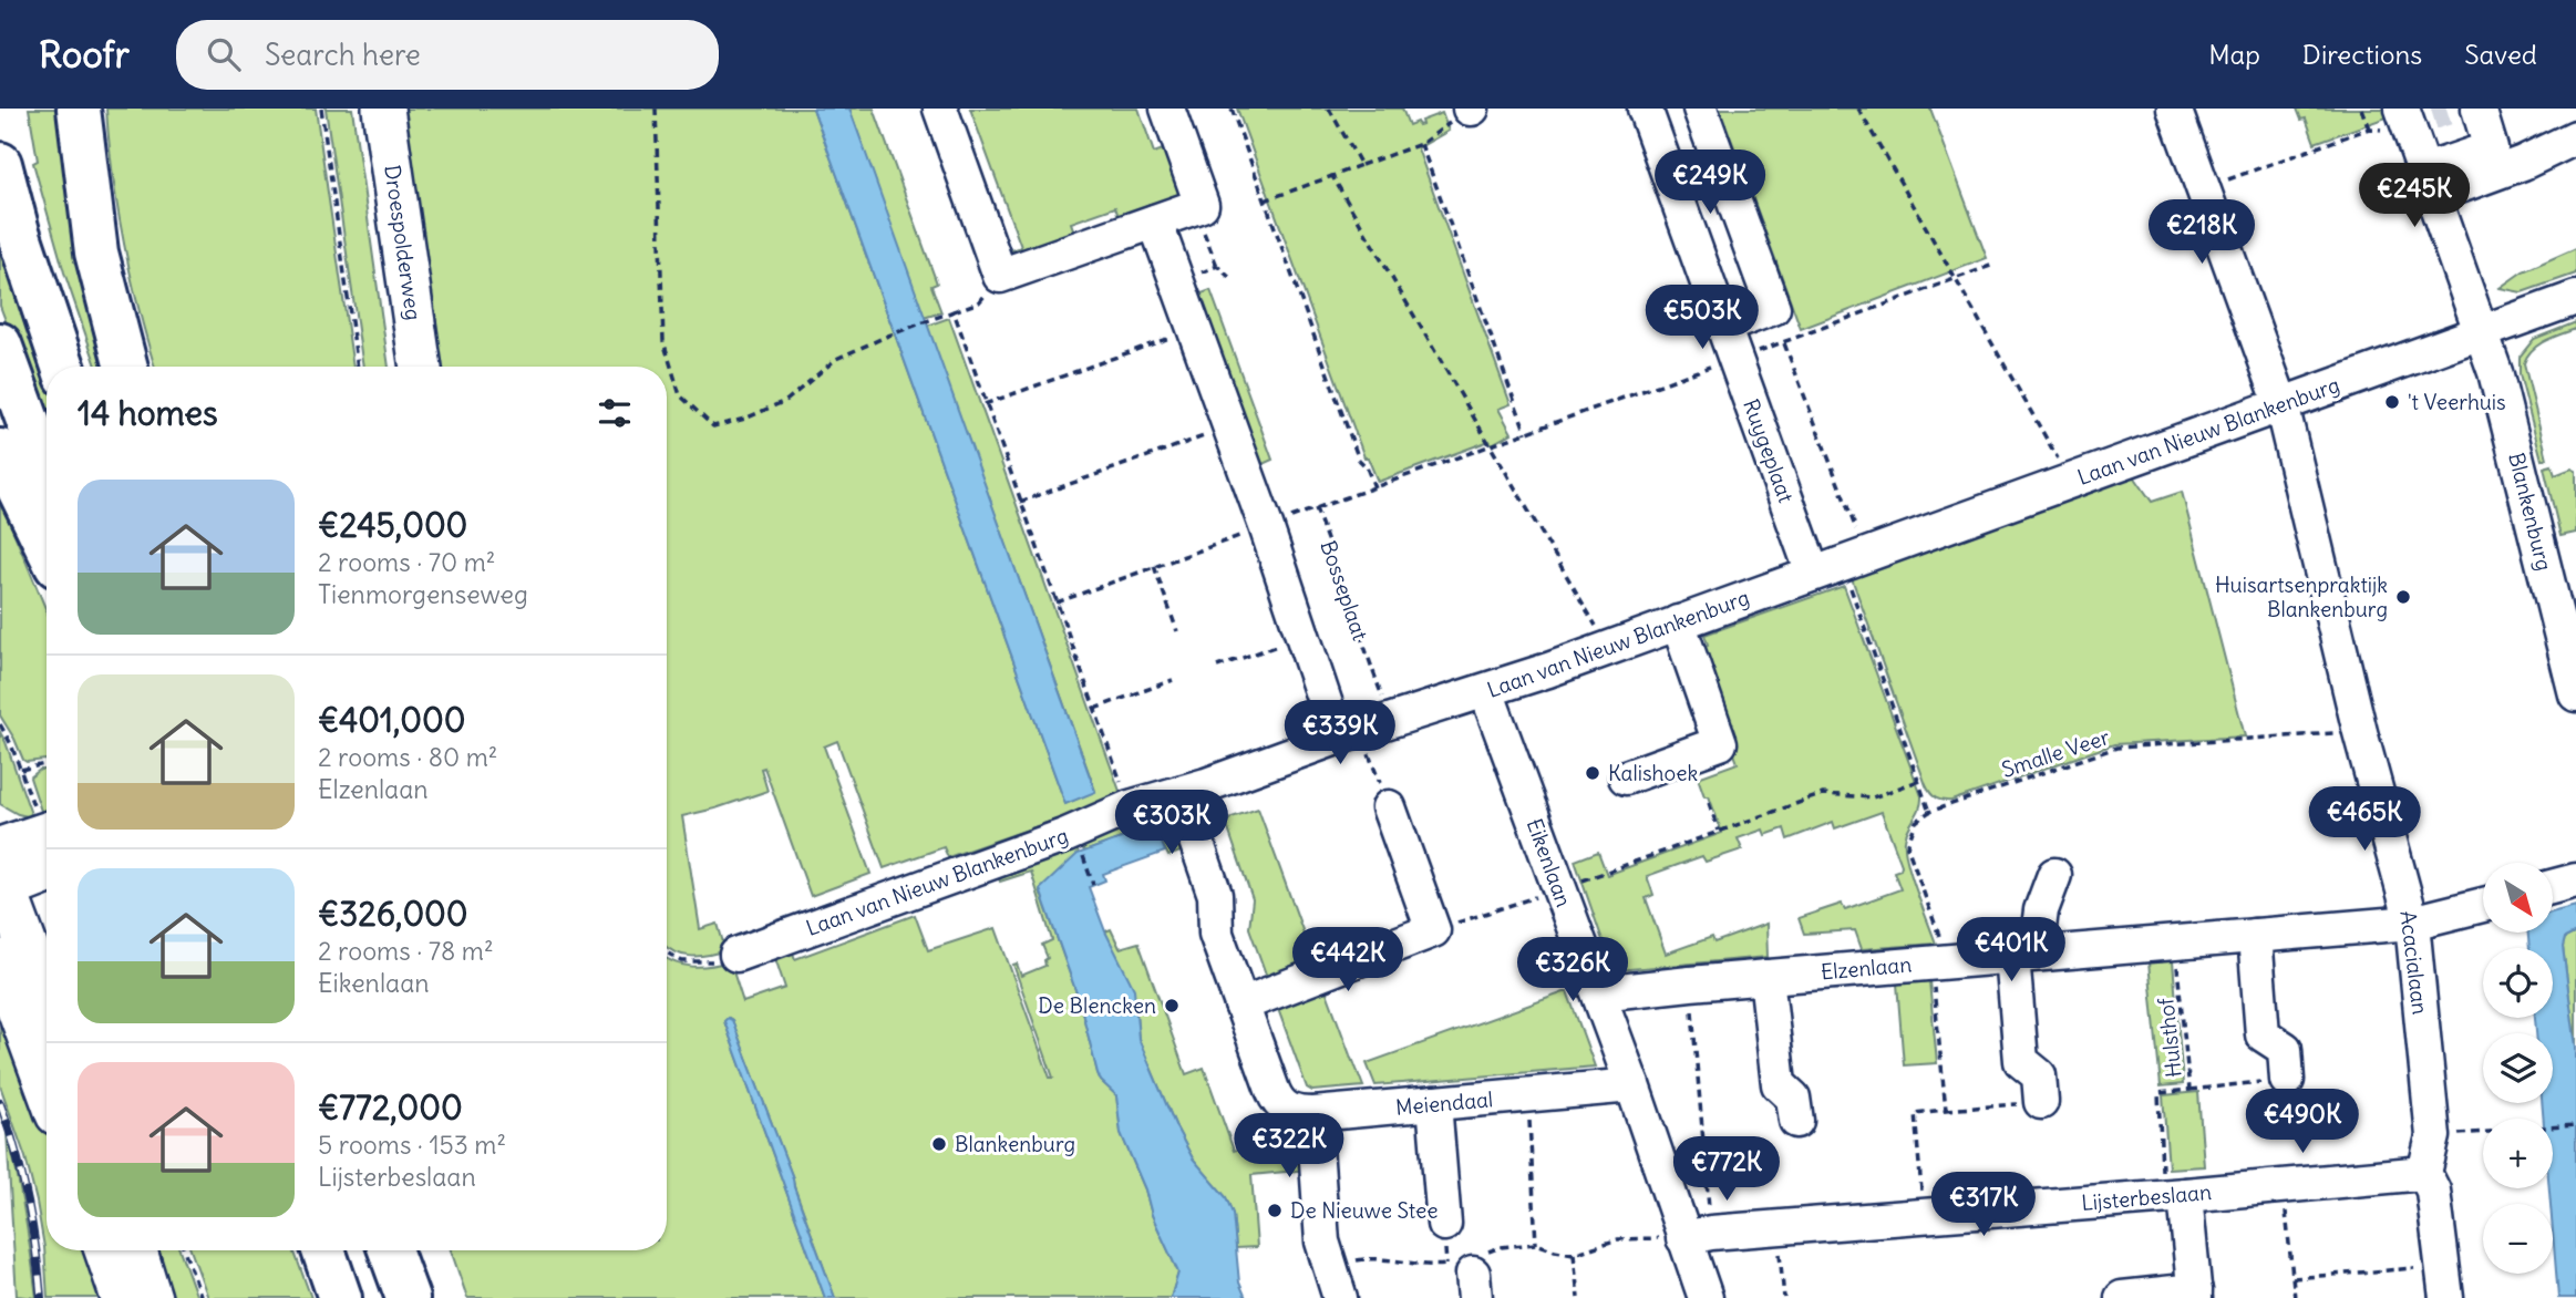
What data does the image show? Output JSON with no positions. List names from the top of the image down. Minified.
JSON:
{"streets":{"main road":["Droespolderweg"],"street":["Laan van Nieuw Blankenburg","Ruygeplaat","Blankenburg","Eikenlaan","Acacialaan","Elzenlaan","Meiendaal","Lijsterbeslaan"],"path":["Bosseplaat","Smalle Veer","Hulsthof"]},"crossings":[["Laan van Nieuw Blankenburg","Ruygeplaat"],["Laan van Nieuw Blankenburg","Blankenburg"],["Laan van Nieuw Blankenburg","Bosseplaat"],["Laan van Nieuw Blankenburg","Eikenlaan"],["Laan van Nieuw Blankenburg","Acacialaan"],["Laan van Nieuw Blankenburg","Meiendaal"],["Smalle Veer","Acacialaan"],["Eikenlaan","Elzenlaan"],["Eikenlaan","Meiendaal"],["Eikenlaan","Lijsterbeslaan"],["Acacialaan","Elzenlaan"],["Acacialaan","Lijsterbeslaan"],["Elzenlaan","Hulsthof"],["Hulsthof","Lijsterbeslaan"]],"places":["'t Veerhuis","Huisartsenpraktijk Blankenburg","Kalishoek","De Blencken","Blankenburg","De Nieuwe Stee"],"north":"bottom right","page":{"header":"Roofr","search":"Search here","nav":["Map","Directions","Saved"],"price":["€249K","€245K","€218K","€503K","€339K","€465K","€303K","€401K","€442K","€326K","€490K","€322K","€772K","€317K"],"heading":"14 homes","list":[{"name":"€245,000","note":"2 rooms · 70 m² · Tienmorgenseweg"},{"name":"€401,000","note":"2 rooms · 80 m² · Elzenlaan"},{"name":"€326,000","note":"2 rooms · 78 m² · Eikenlaan"},{"name":"€772,000","note":"5 rooms · 153 m² · Lijsterbeslaan"}],"map_buttons":["+","−"]}}
